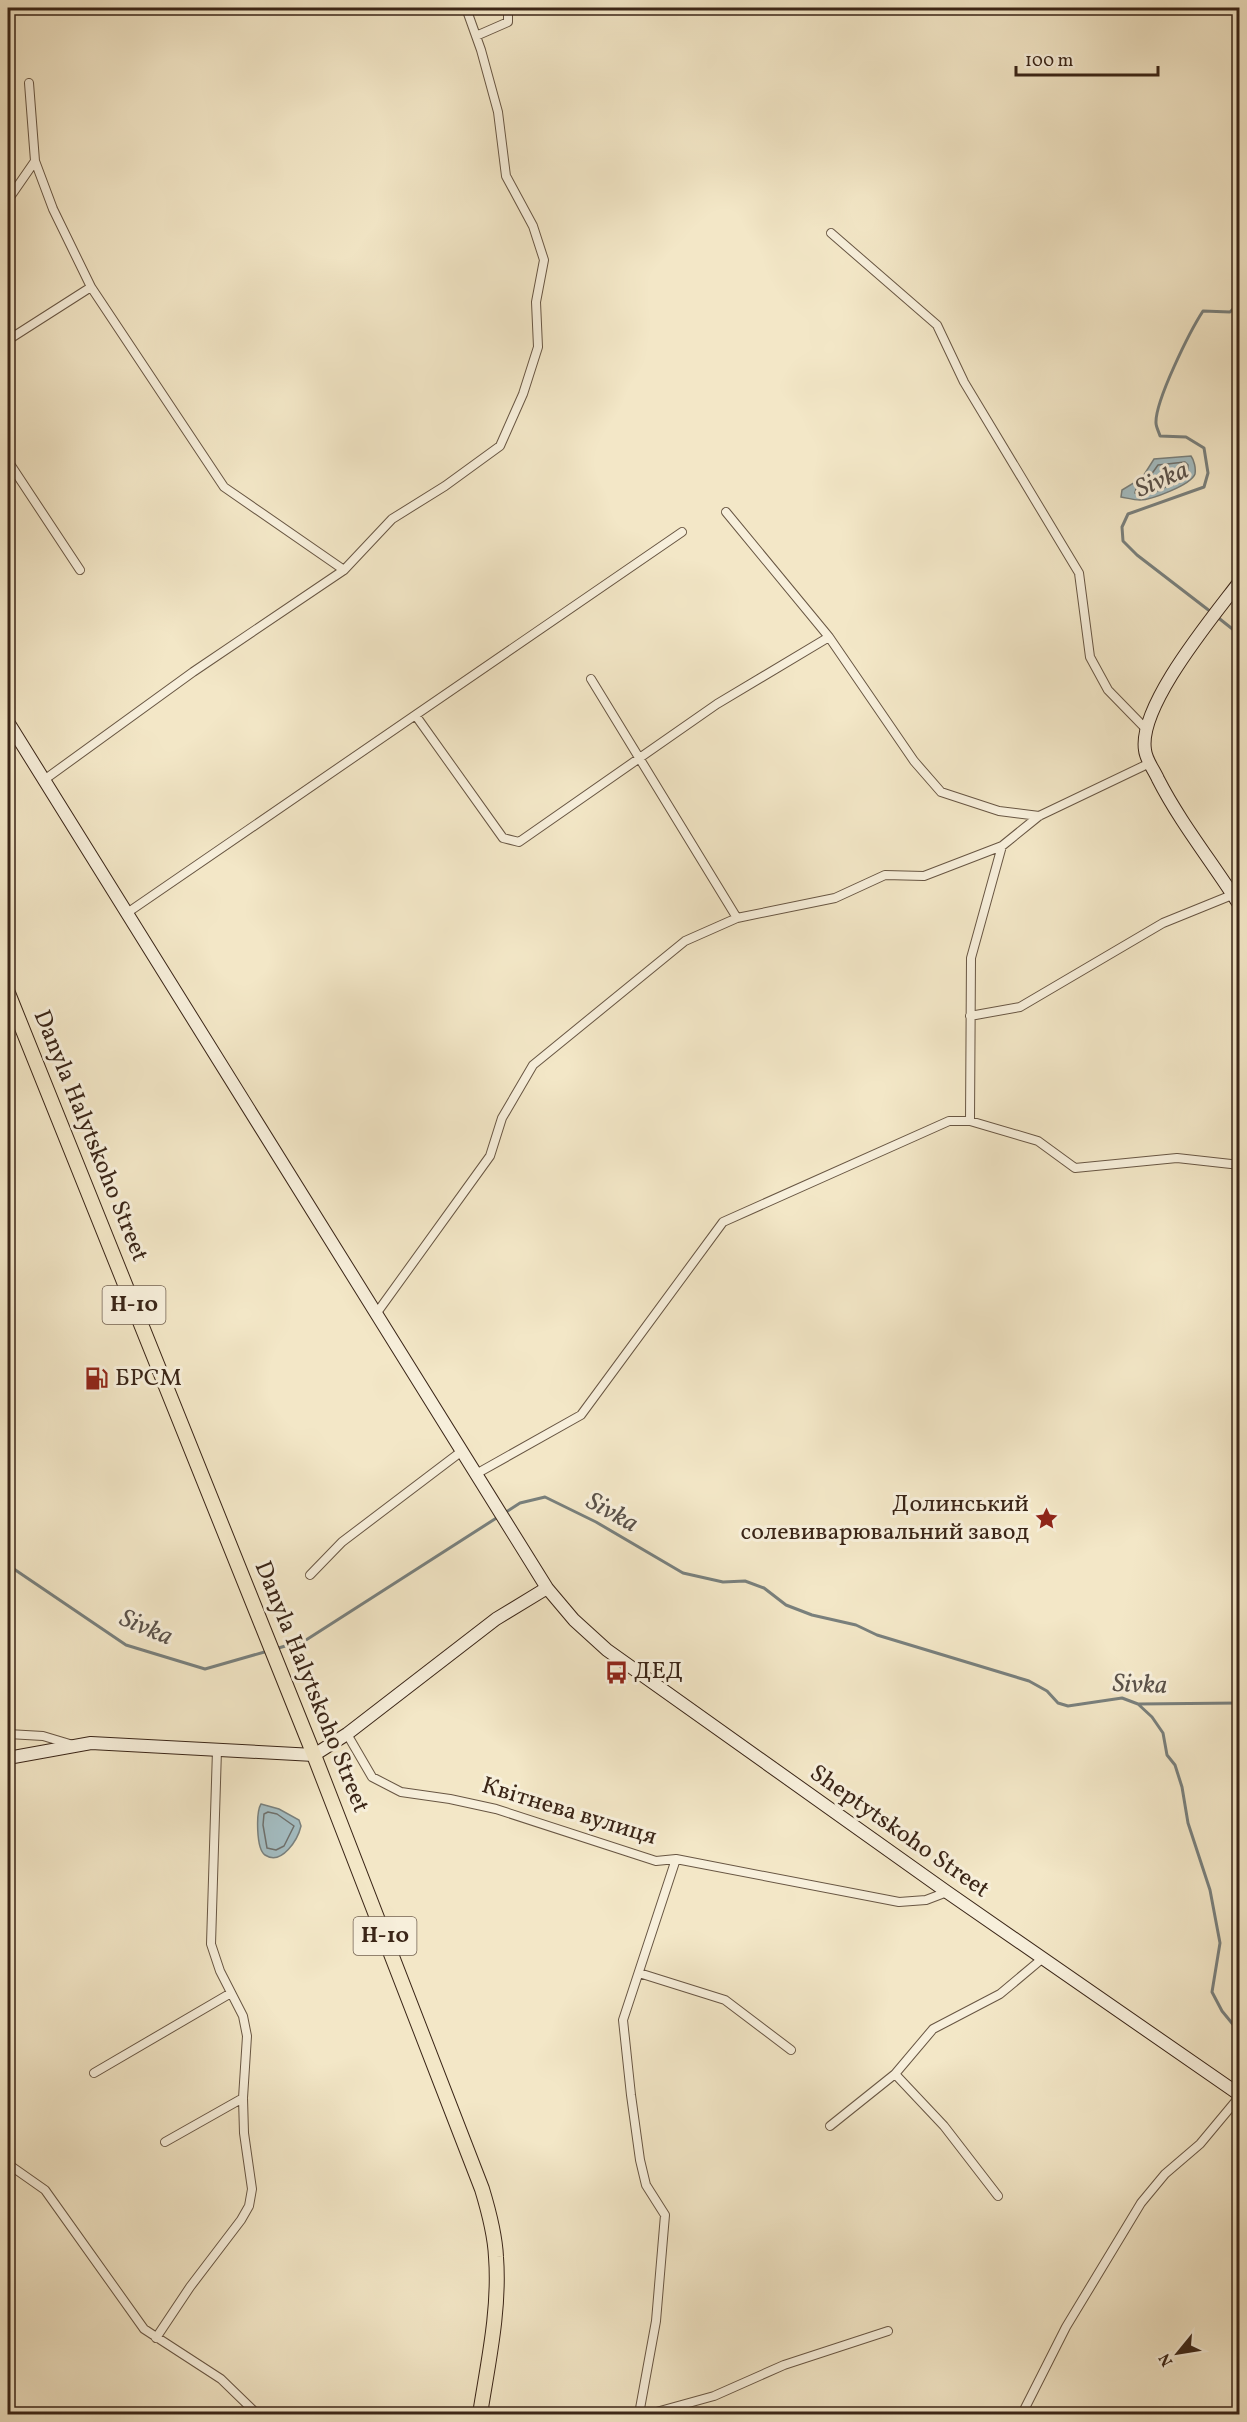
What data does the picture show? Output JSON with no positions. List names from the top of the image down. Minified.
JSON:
{"streets":{"main road":["Danyla Halytskoho Street","Н-10"],"street":["Квітнева вулиця","Sheptytskoho Street"]},"crossings":[["Квітнева вулиця","Sheptytskoho Street"]],"water":["Sivka"],"places":{"fuel station":["БРСМ"],"place":["Долинський солевиварювальний завод"],"bus stop":["ДЕД"]},"scale_bar":"100 m","north":"bottom left"}
